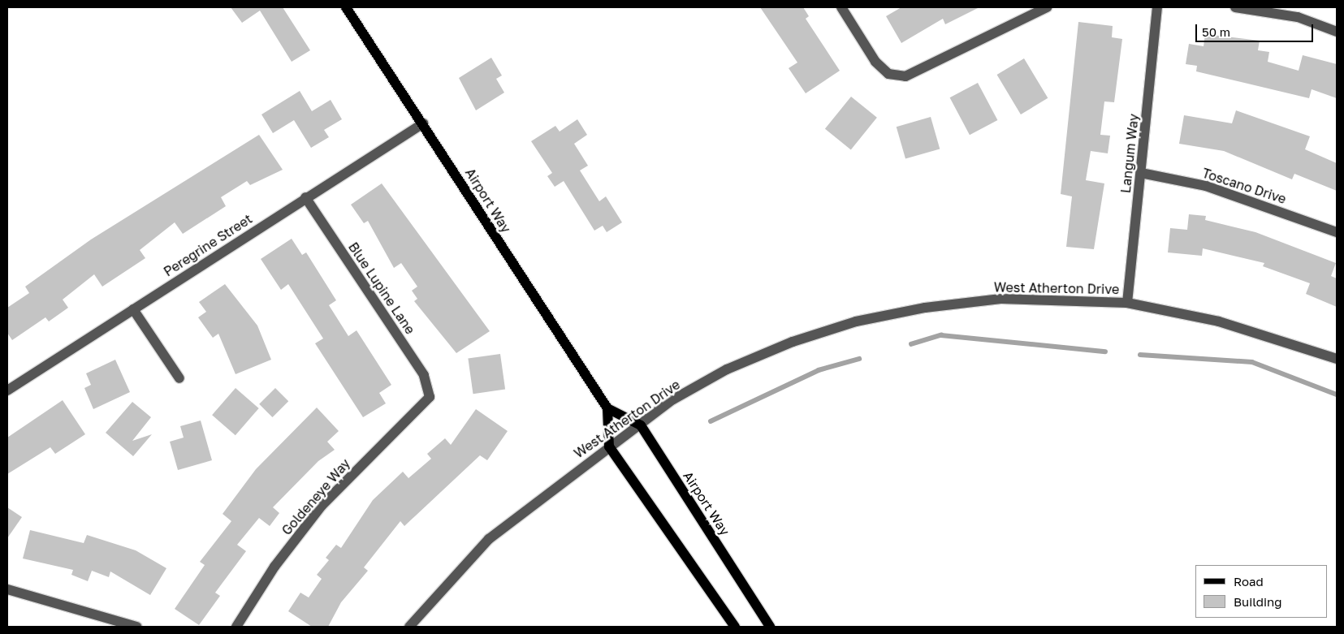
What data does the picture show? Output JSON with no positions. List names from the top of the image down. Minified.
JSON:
{"streets":{"main road":["Airport Way"],"street":["Langum Way","Toscano Drive","Peregrine Street","Blue Lupine Lane","West Atherton Drive","Goldeneye Way"]},"crossings":[["Langum Way","Toscano Drive"],["Langum Way","West Atherton Drive"],["Airport Way","Peregrine Street"],["Airport Way","West Atherton Drive"],["Peregrine Street","Blue Lupine Lane"],["Blue Lupine Lane","Goldeneye Way"]],"legend":["Road","Building"],"scale_bar":"50 m"}
